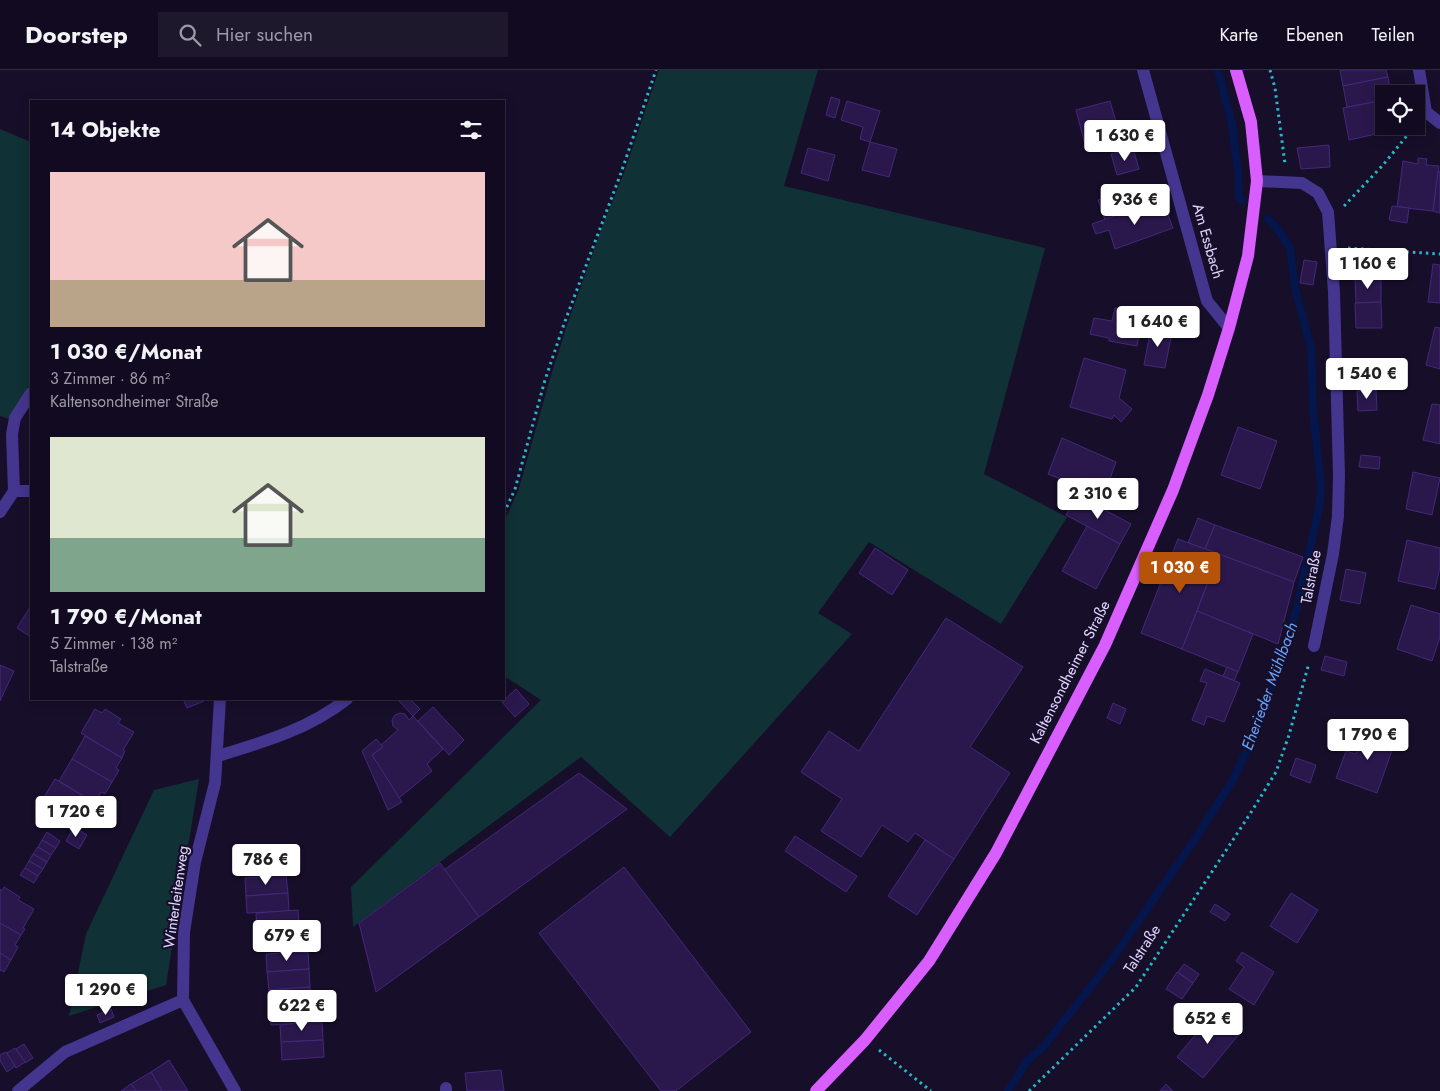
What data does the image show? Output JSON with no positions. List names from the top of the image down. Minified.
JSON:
{"streets":{"main road":["Kaltensondheimer Straße"],"street":["Am Essbach","Talstraße","Winterleitenweg"]},"crossings":[["Am Essbach","Kaltensondheimer Straße"],["Talstraße","Kaltensondheimer Straße"]],"water":["Eherieder Mühlbach"],"page":{"header":"Doorstep","search":"Hier suchen","nav":["Karte","Ebenen","Teilen"],"heading":"14 Objekte","price":["1 630 €","936 €","1 160 €","1 640 €","1 540 €","2 310 €","1 030 €","1 790 €","1 720 €","786 €","679 €","1 290 €","622 €","652 €"],"list":[{"name":"1 030 €/Monat","note":"3 Zimmer · 86 m² · Kaltensondheimer Straße"},{"name":"1 790 €/Monat","note":"5 Zimmer · 138 m² · Talstraße"}]}}
